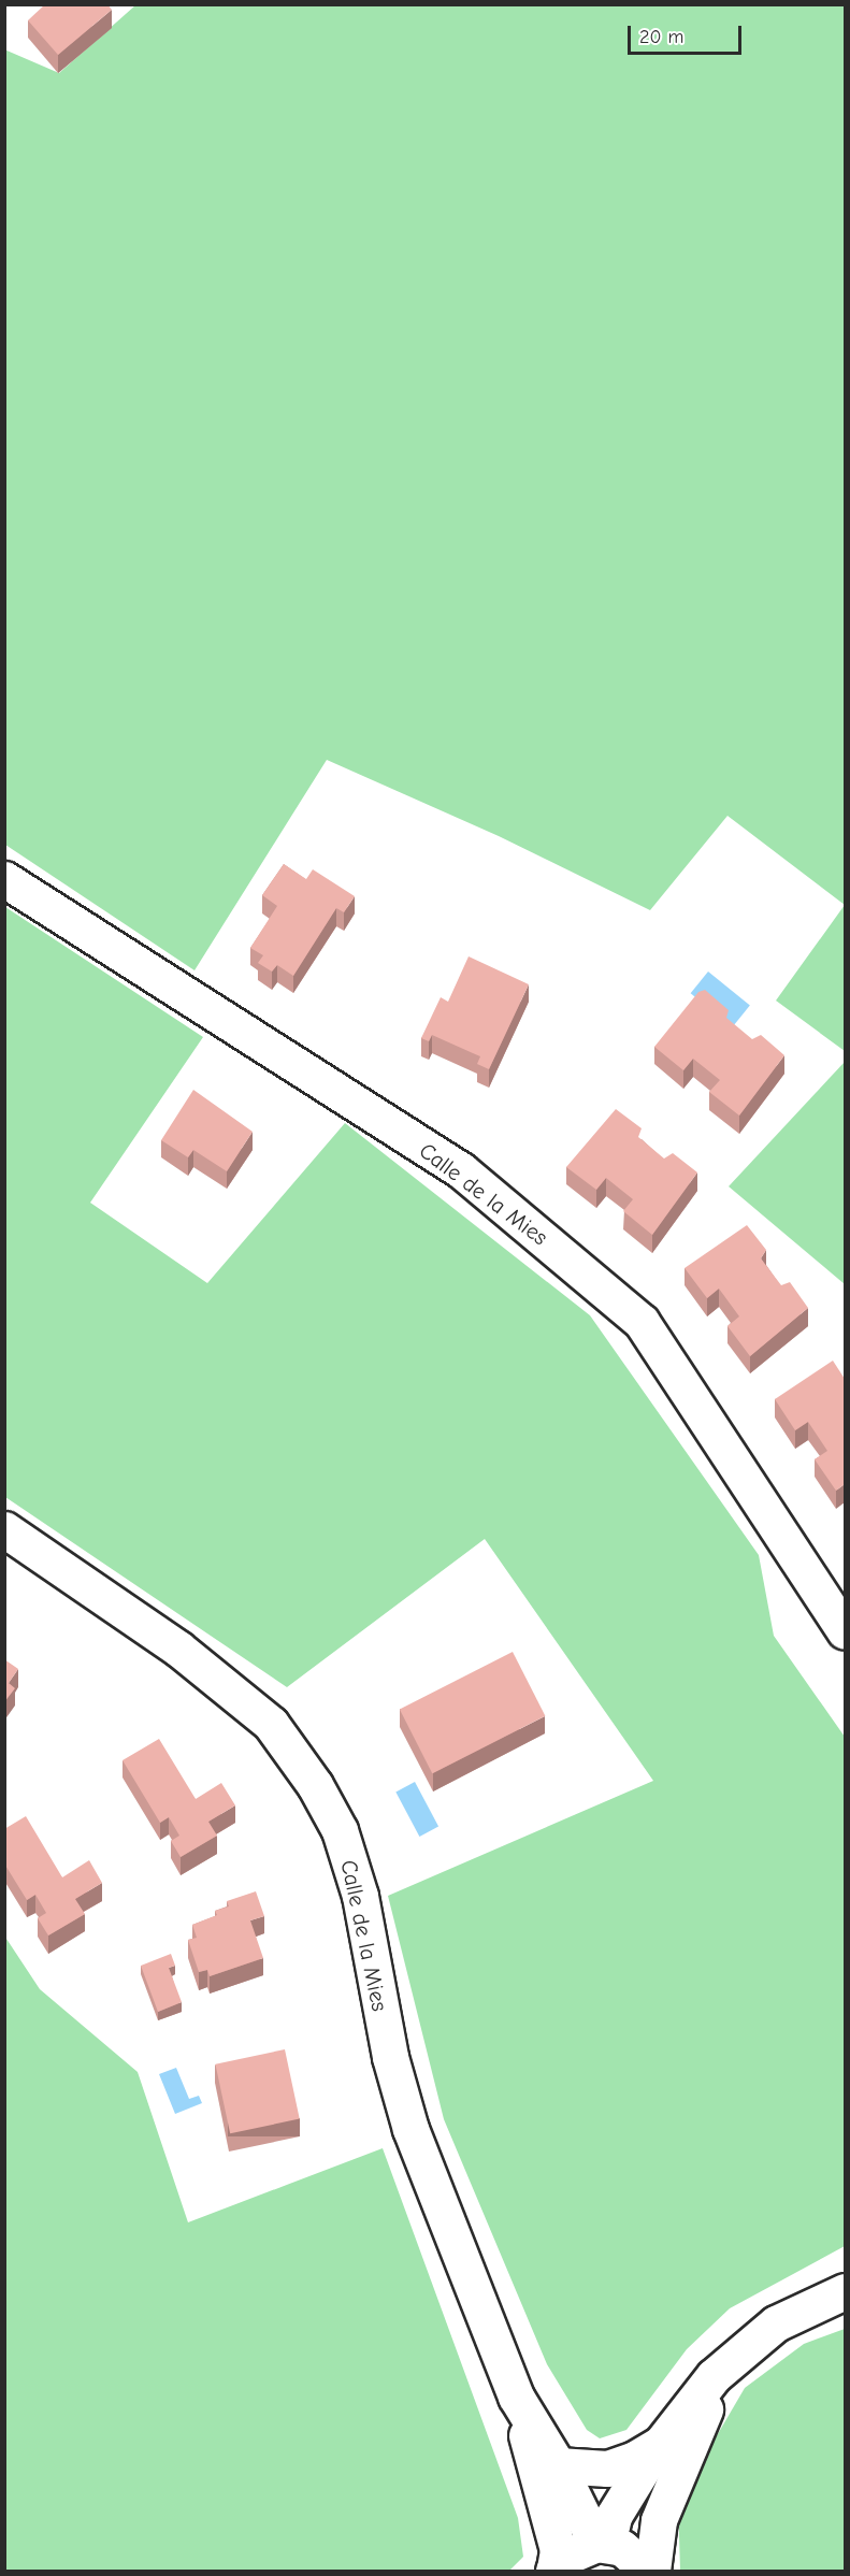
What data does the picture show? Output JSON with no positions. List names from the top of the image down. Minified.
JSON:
{"streets":{"street":["Calle de la Mies"]},"scale_bar":"20 m"}
